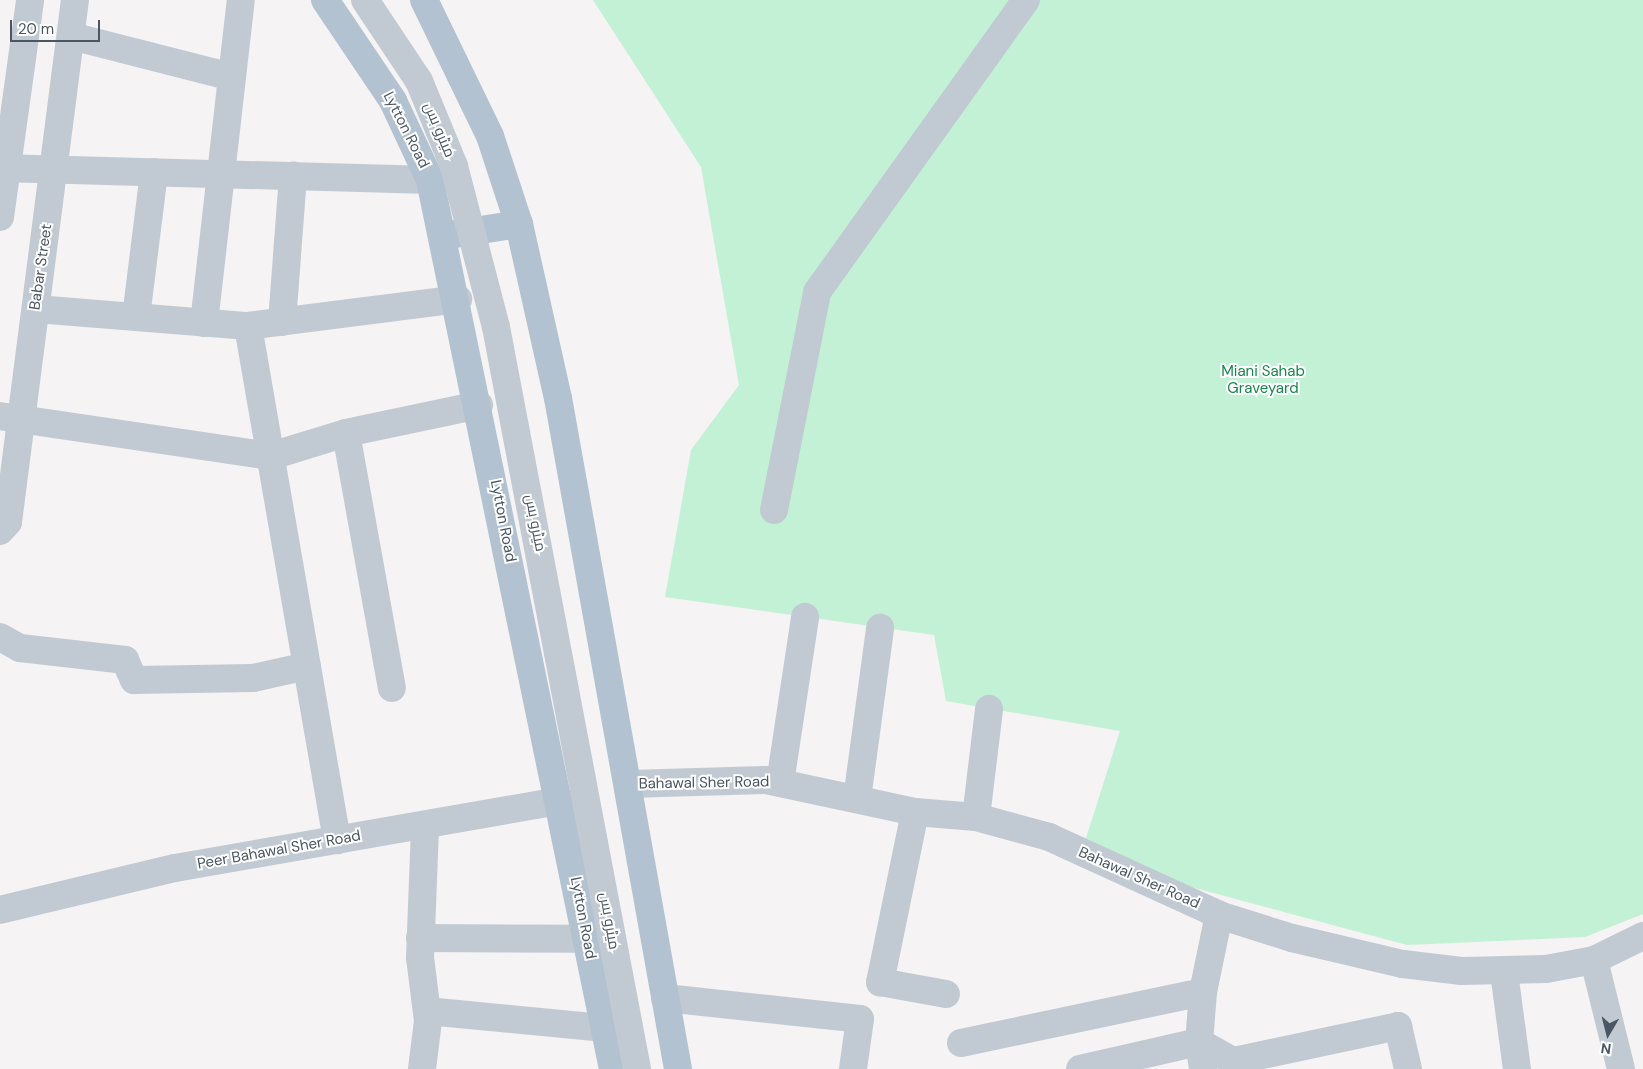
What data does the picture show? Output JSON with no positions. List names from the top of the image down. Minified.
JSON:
{"streets":{"main road":["Lytton Road"],"street":["میٹرو بس","Babar Street","Bahawal Sher Road","Peer Bahawal Sher Road"]},"crossings":[["Lytton Road","Peer Bahawal Sher Road"]],"parks":["Miani Sahab Graveyard"],"scale_bar":"20 m","north":"bottom"}
